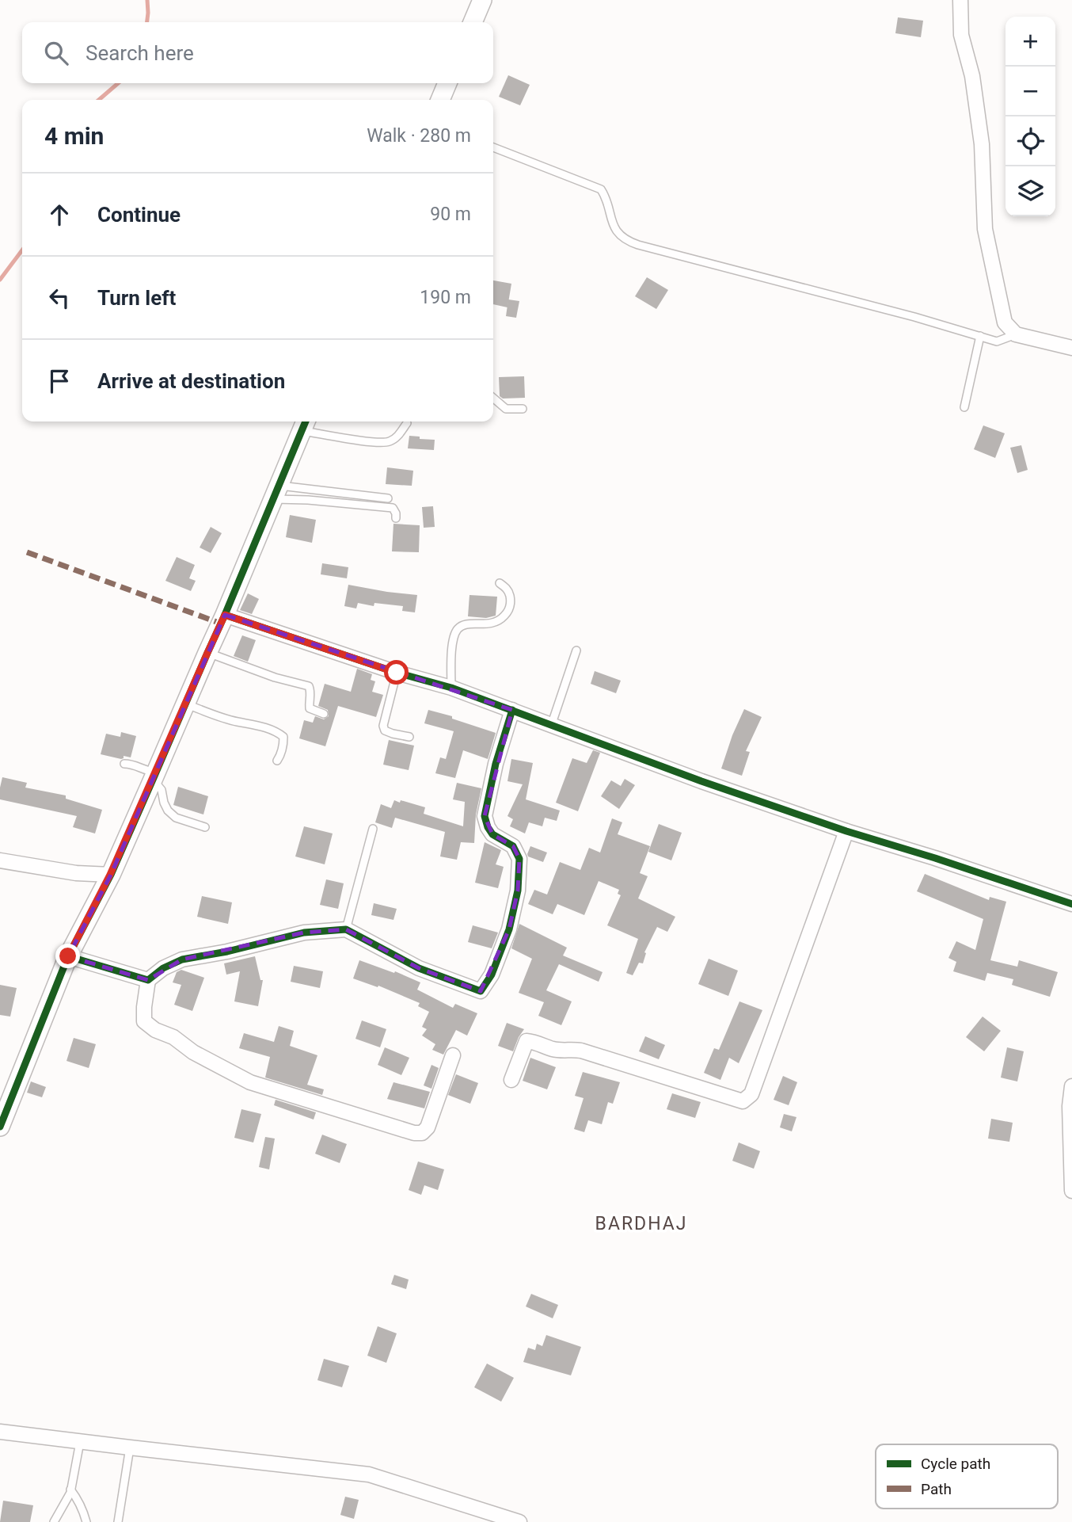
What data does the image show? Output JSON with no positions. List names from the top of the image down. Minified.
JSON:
{"districts":["BARDHAJ"],"legend":["Cycle path","Path"],"page":{"map_buttons":["+","−"],"search":"Search here","heading":["4 min","Walk · 280 m"],"list":[["Continue","90 m"],["Turn left","190 m"],"Arrive at destination"]}}
